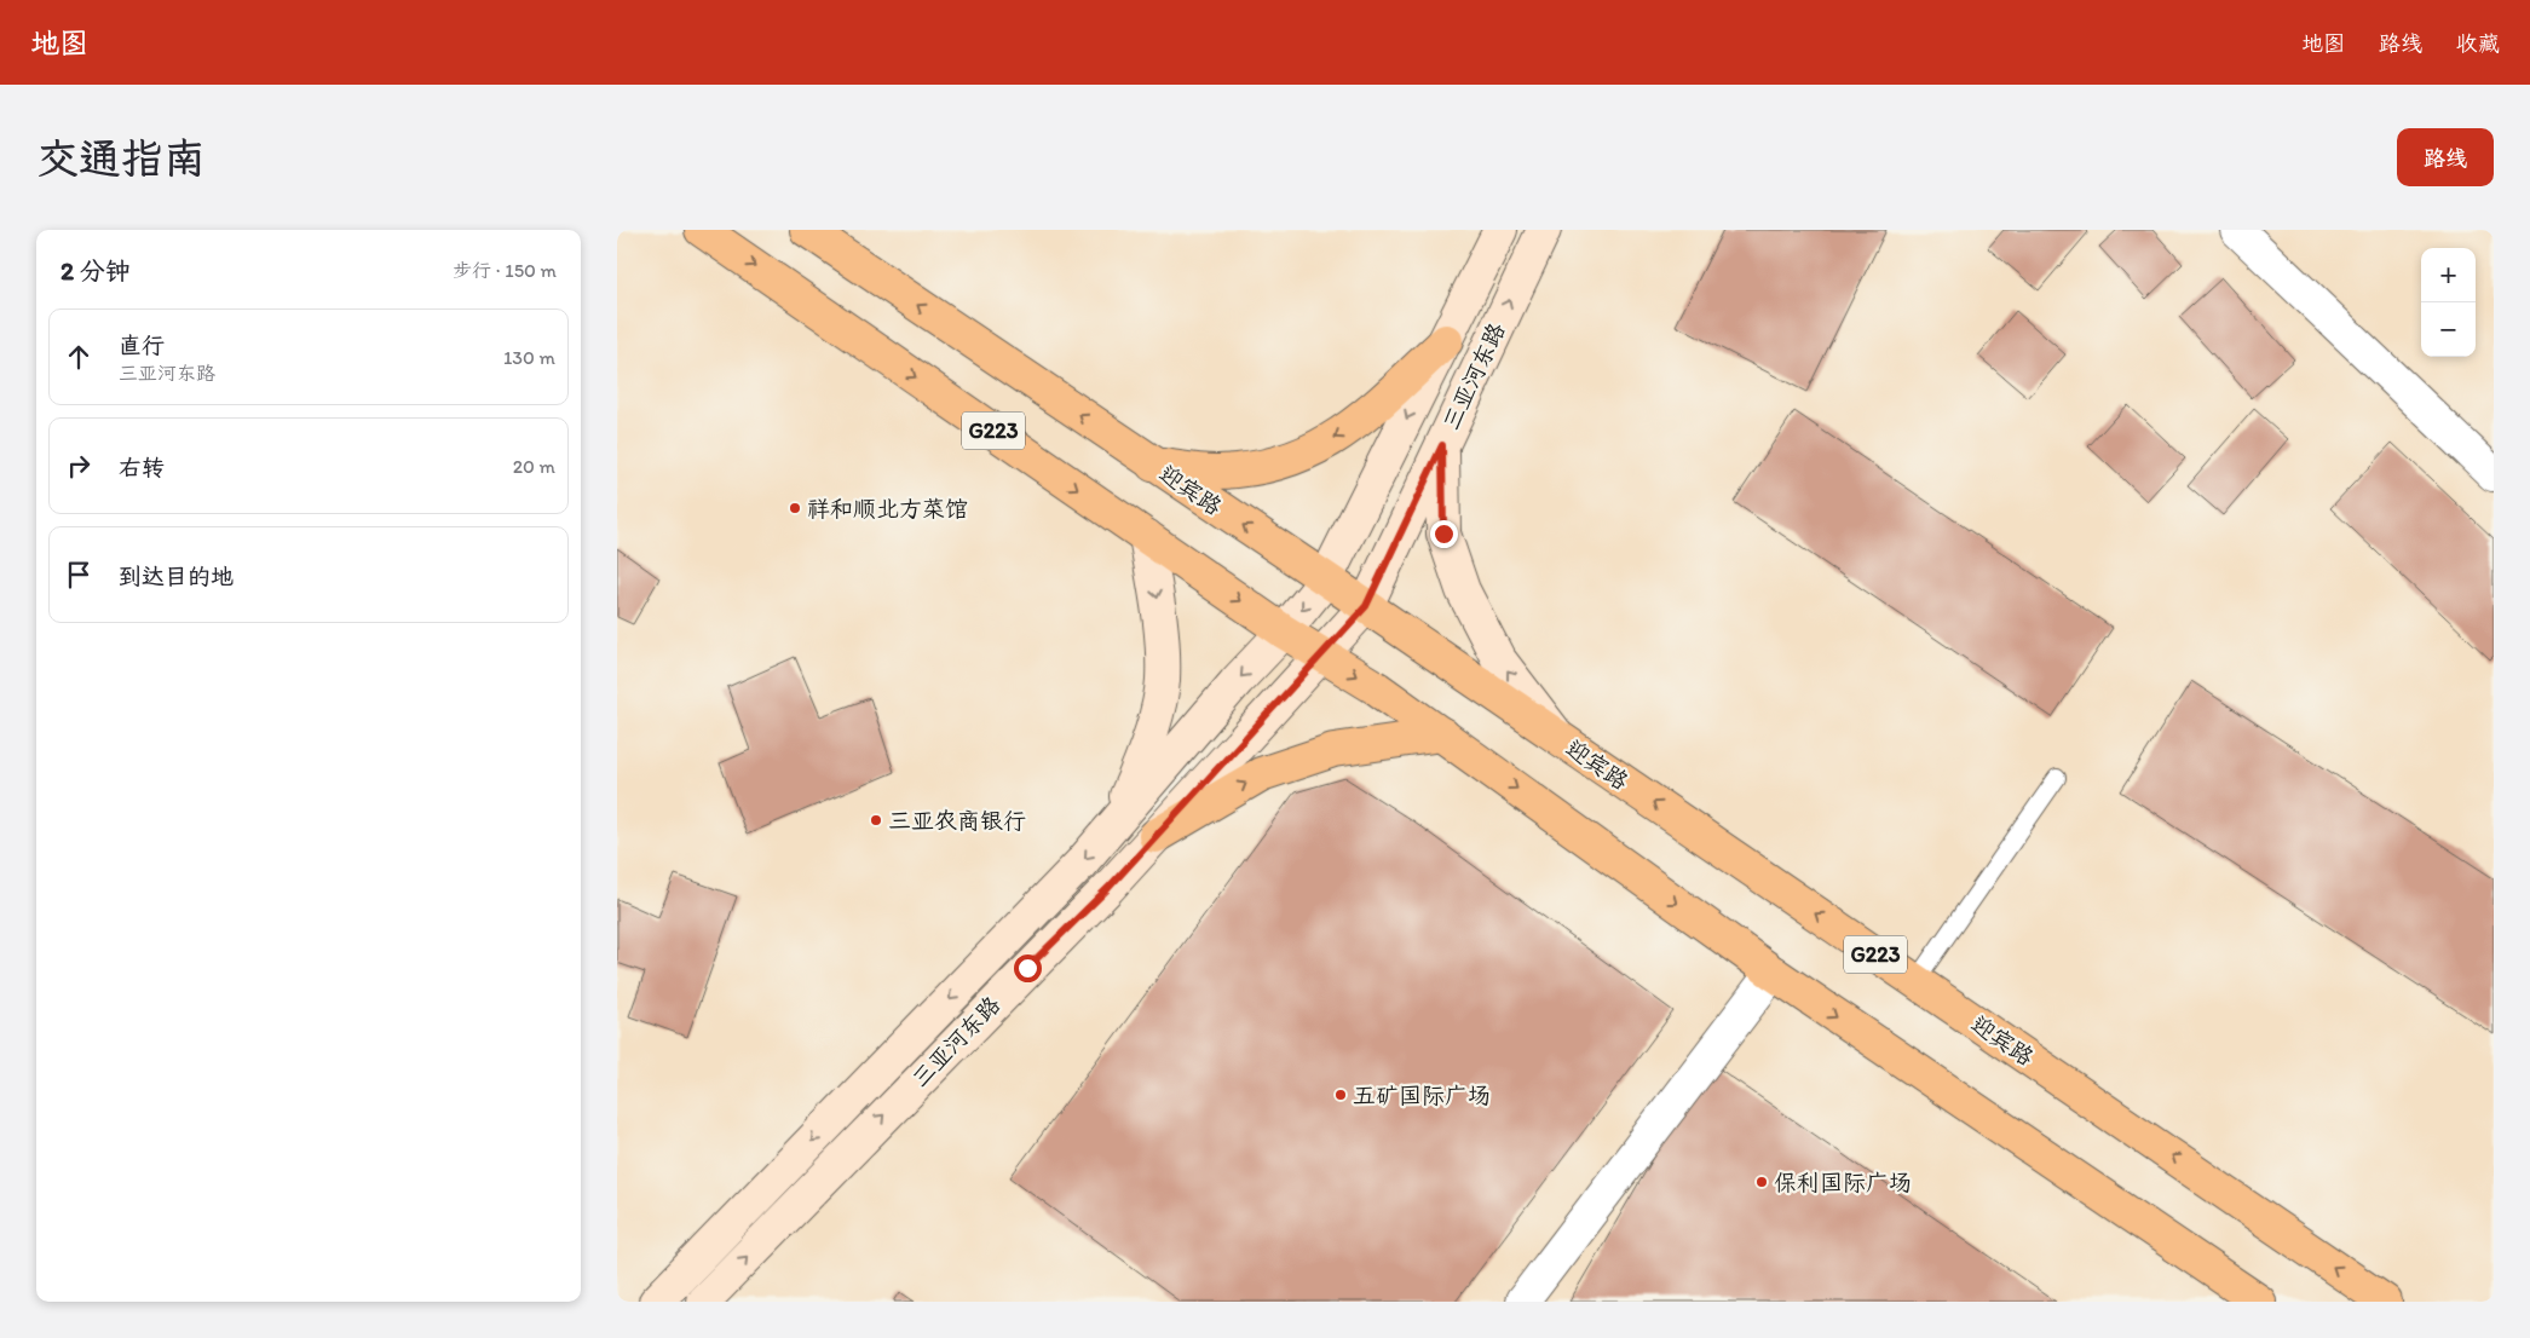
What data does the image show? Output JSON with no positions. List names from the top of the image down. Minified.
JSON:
{"streets":{"main road":["三亚河东路","G223","迎宾路"]},"crossings":[["三亚河东路","G223"],["三亚河东路","迎宾路"]],"places":["祥和顺北方菜馆","三亚农商银行","五矿国际广场","保利国际广场"],"page":{"header":"地图","nav":["地图","路线","收藏"],"buttons":"路线","title":"交通指南","heading":["2 分钟","步行 · 150 m"],"map_buttons":["+","−"],"list":[["直行","三亚河东路","130 m"],["右转","20 m"],"到达目的地"]}}
